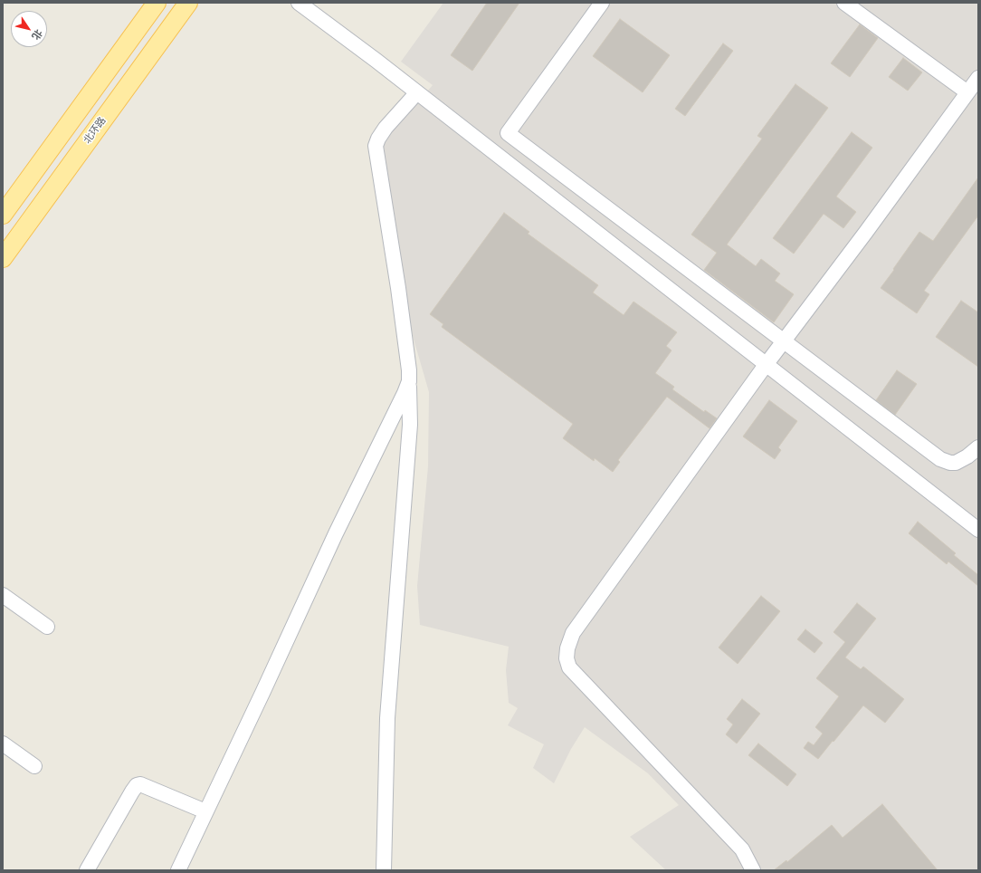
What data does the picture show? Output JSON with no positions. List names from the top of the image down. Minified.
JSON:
{"streets":{"main road":["北环路"]},"north":"bottom right"}
